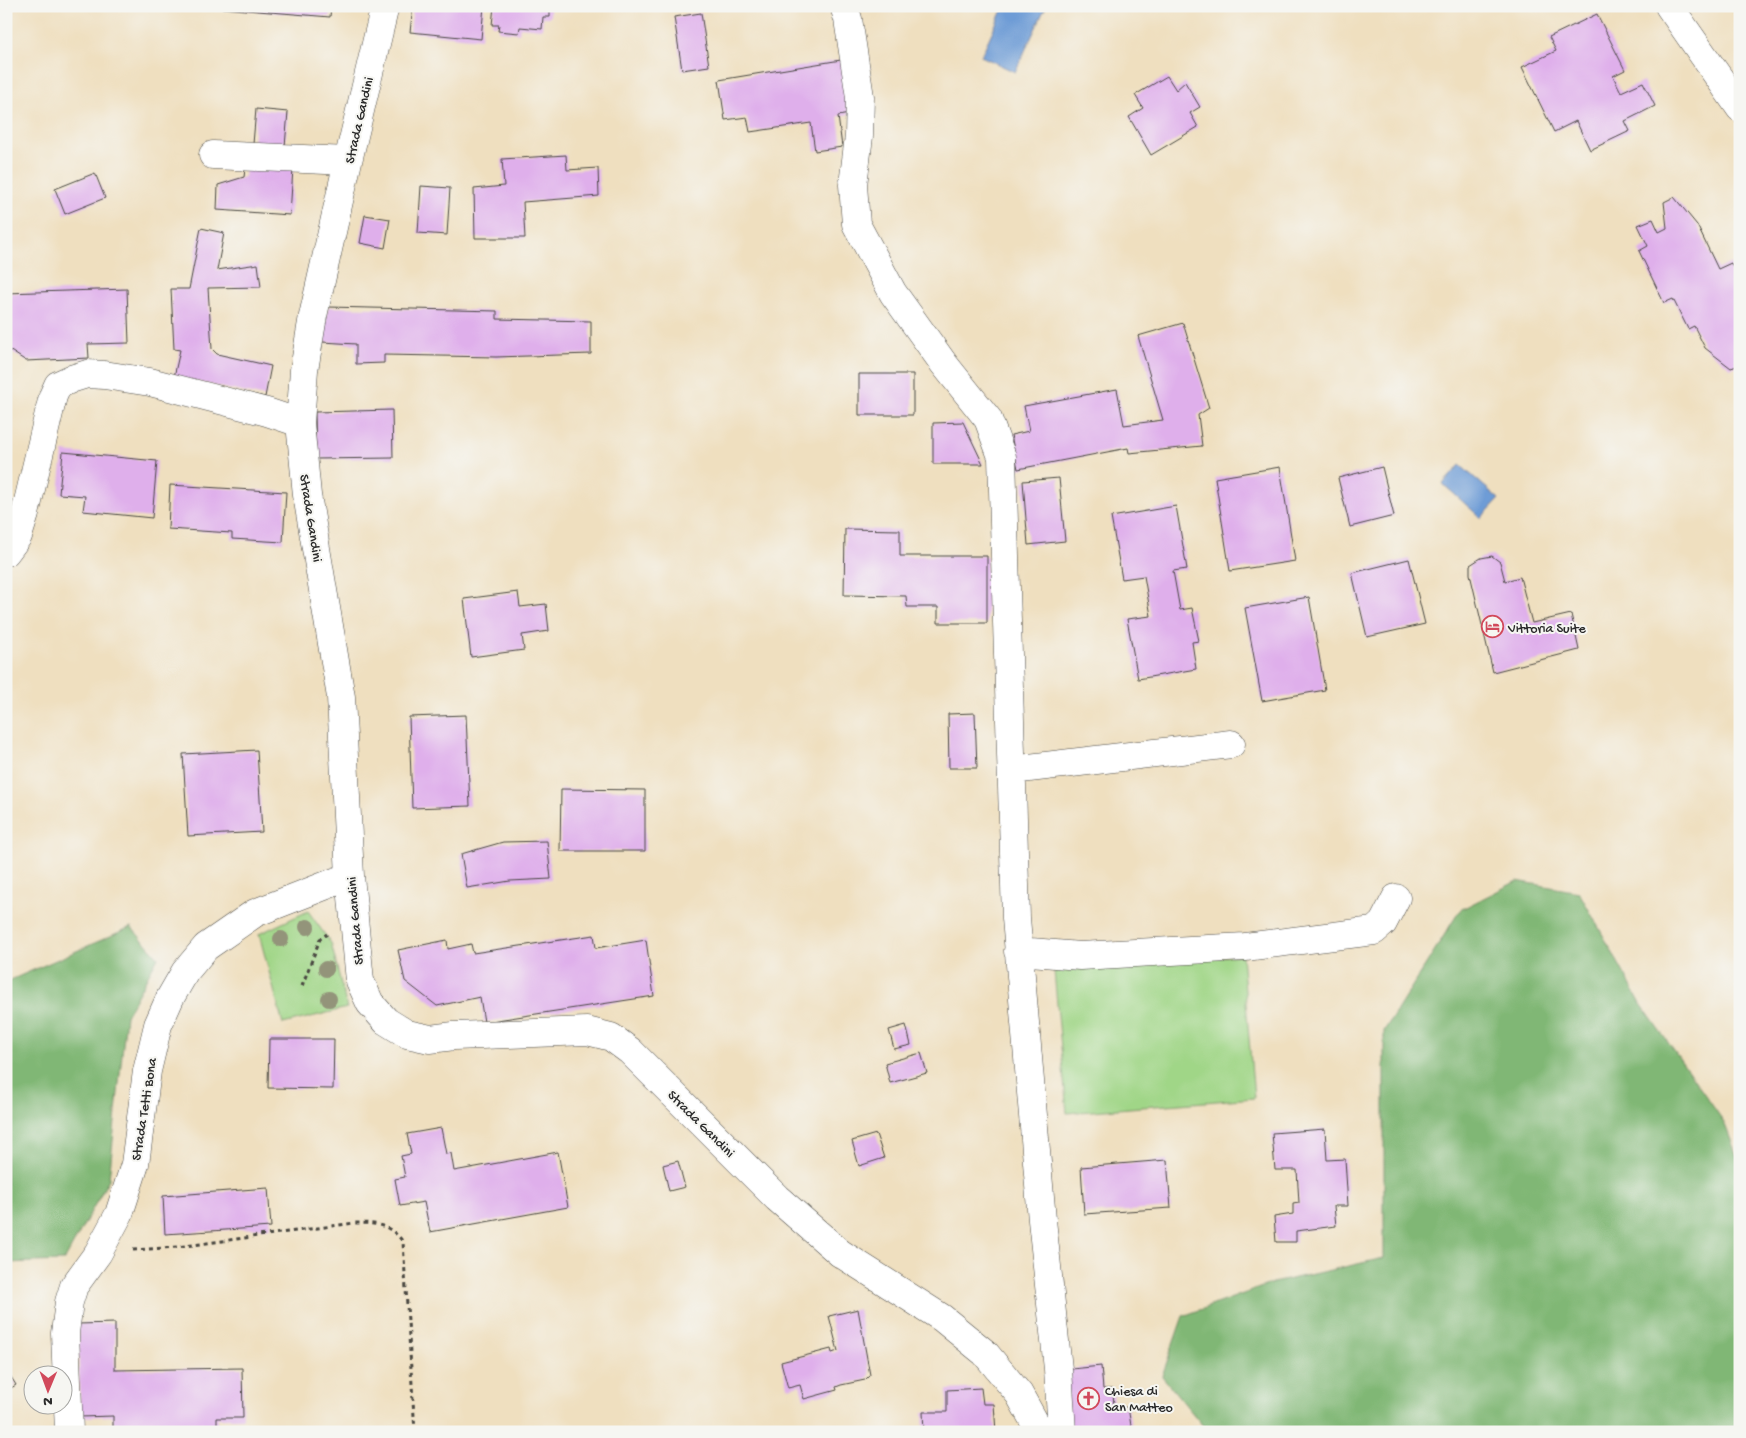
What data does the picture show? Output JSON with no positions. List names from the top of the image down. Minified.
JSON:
{"streets":{"street":["Strada Gandini","Strada Tetti Bona"]},"crossings":[["Strada Gandini","Strada Tetti Bona"]],"places":{"hotel":["Vittoria Suite"],"church":["Chiesa di San Matteo"]},"north":"bottom"}
